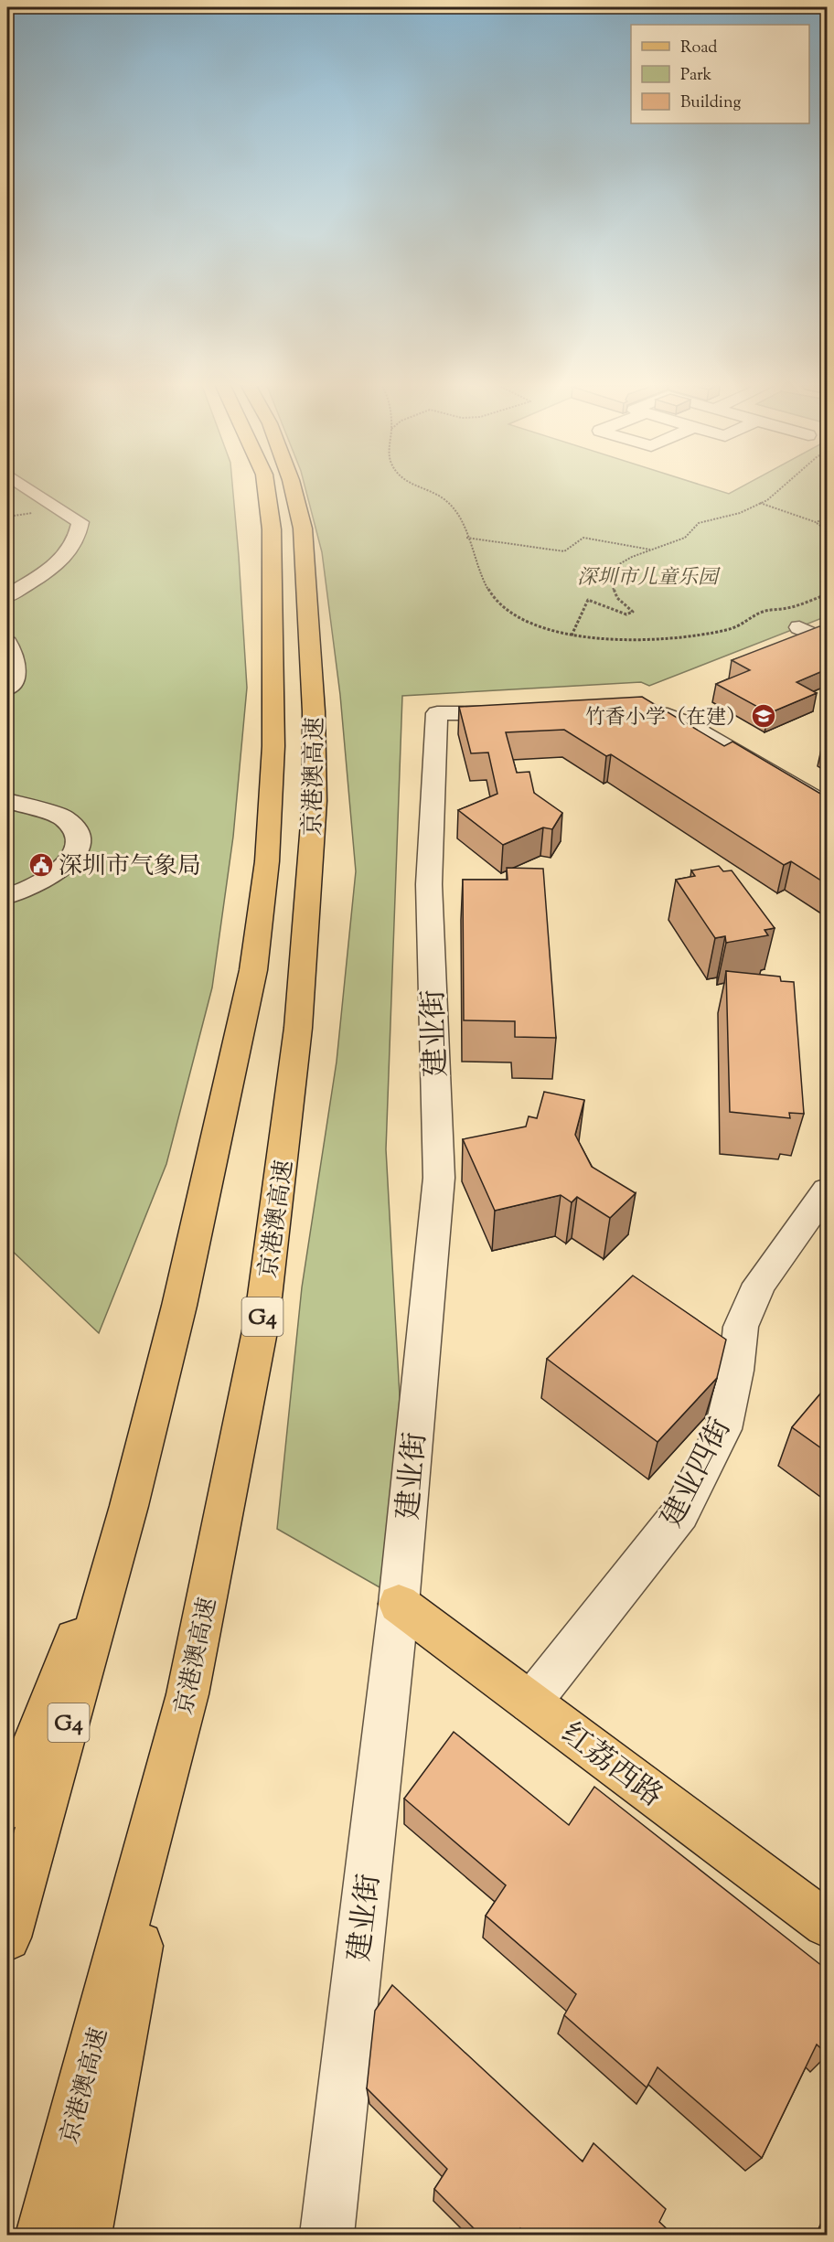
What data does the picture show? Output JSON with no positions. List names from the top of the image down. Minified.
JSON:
{"streets":{"main road":["京港澳高速","G4","红荔西路"],"street":["建业街","建业四街"]},"crossings":[["建业街","红荔西路"],["建业四街","红荔西路"]],"parks":["深圳市儿童乐园"],"places":{"school or university":["竹香小学（在建）"],"public building":["深圳市气象局"]},"legend":["Road","Park","Building"]}
